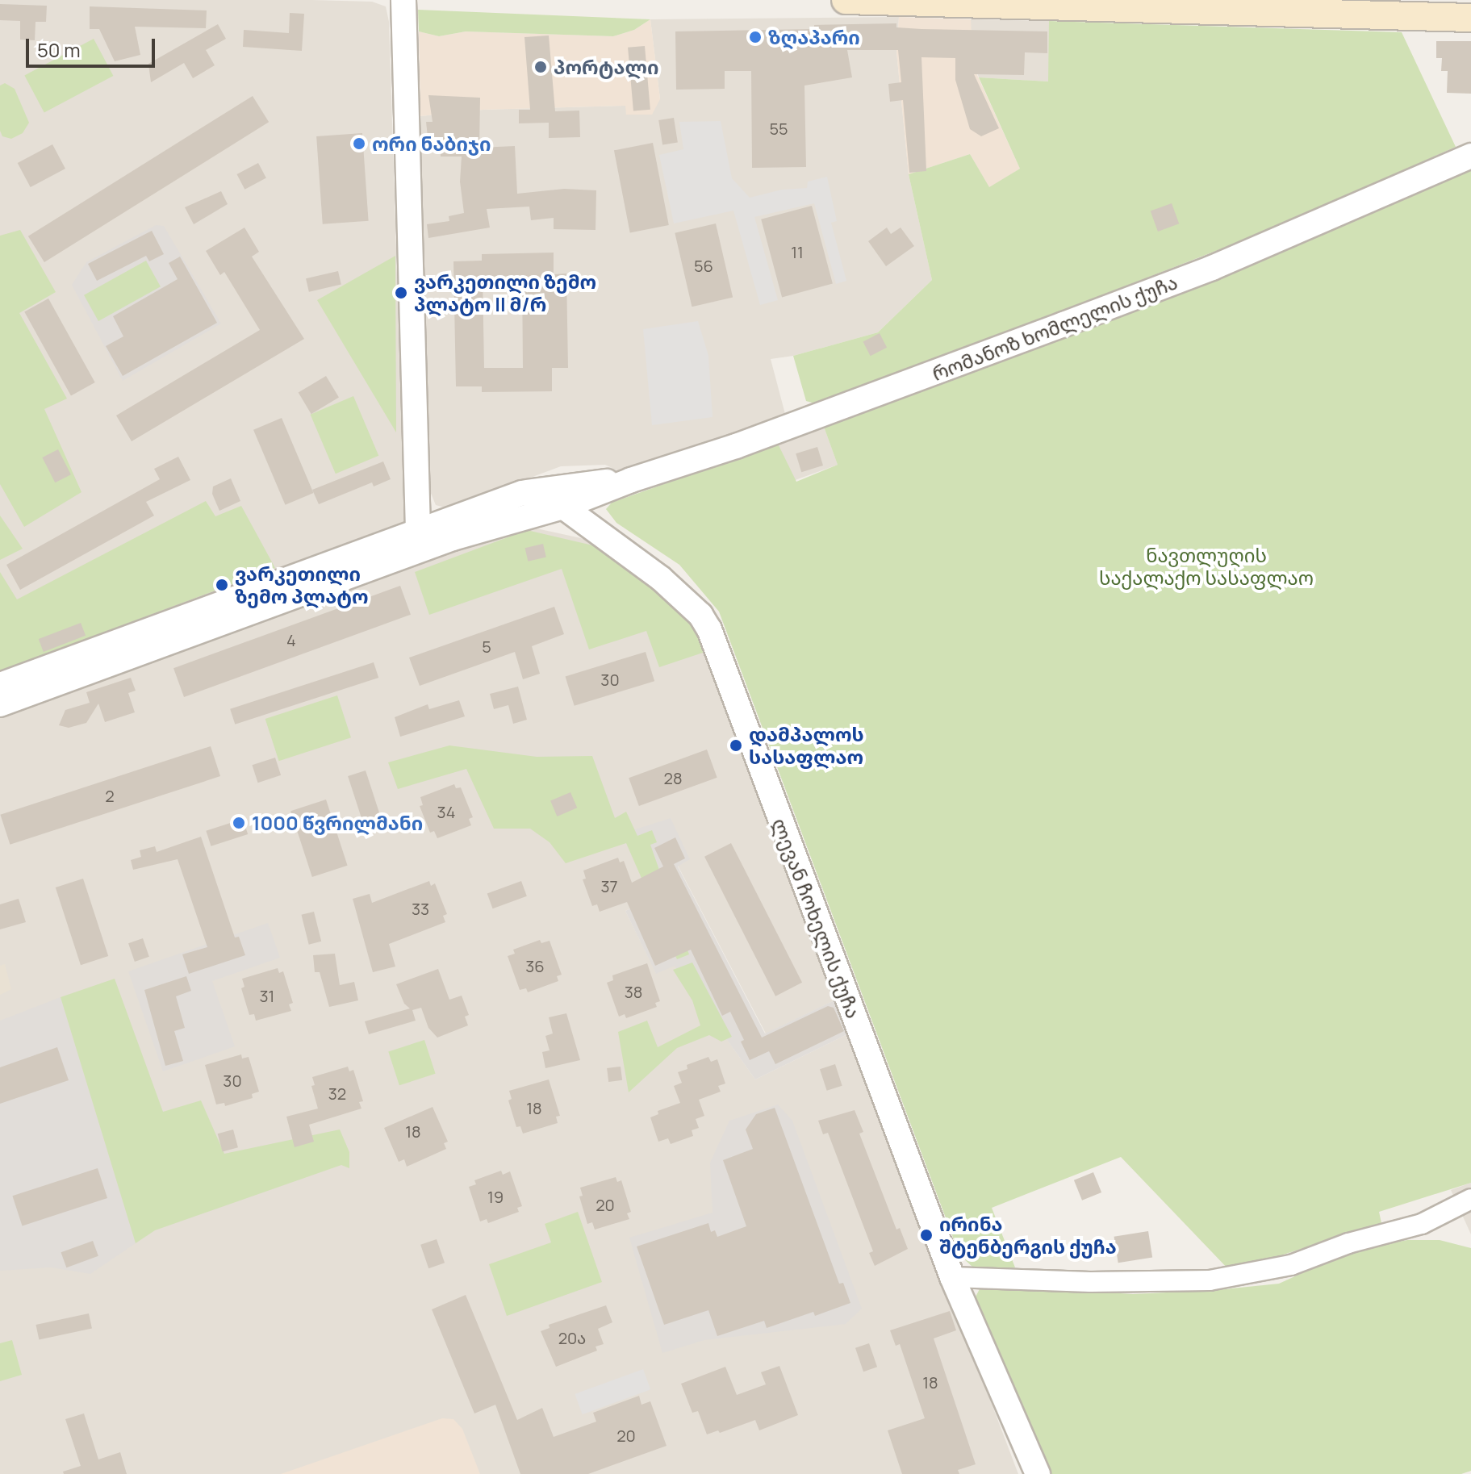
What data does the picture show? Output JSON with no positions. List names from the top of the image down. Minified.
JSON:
{"streets":{"street":["რომანოზ ხომლელის ქუჩა","ლევან ჩოხელის ქუჩა"]},"crossings":[["რომანოზ ხომლელის ქუჩა","ლევან ჩოხელის ქუჩა"]],"parks":["ნავთლუღის საქალაქო სასაფლაო"],"places":["ზღაპარი","პორტალი","ორი ნაბიჯი","ვარკეთილი ზემო პლატო II მ/რ","ვარკეთილი ზემო პლატო","დამპალოს სასაფლაო","1000 წვრილმანი","ირინა შტენბერგის ქუჩა"],"house_numbers":["55","11","56","4","5","30","28","2","34","37","33","36","38","31","30","32","18","18","19","20","20ა","18","20"],"scale_bar":"50 m"}
